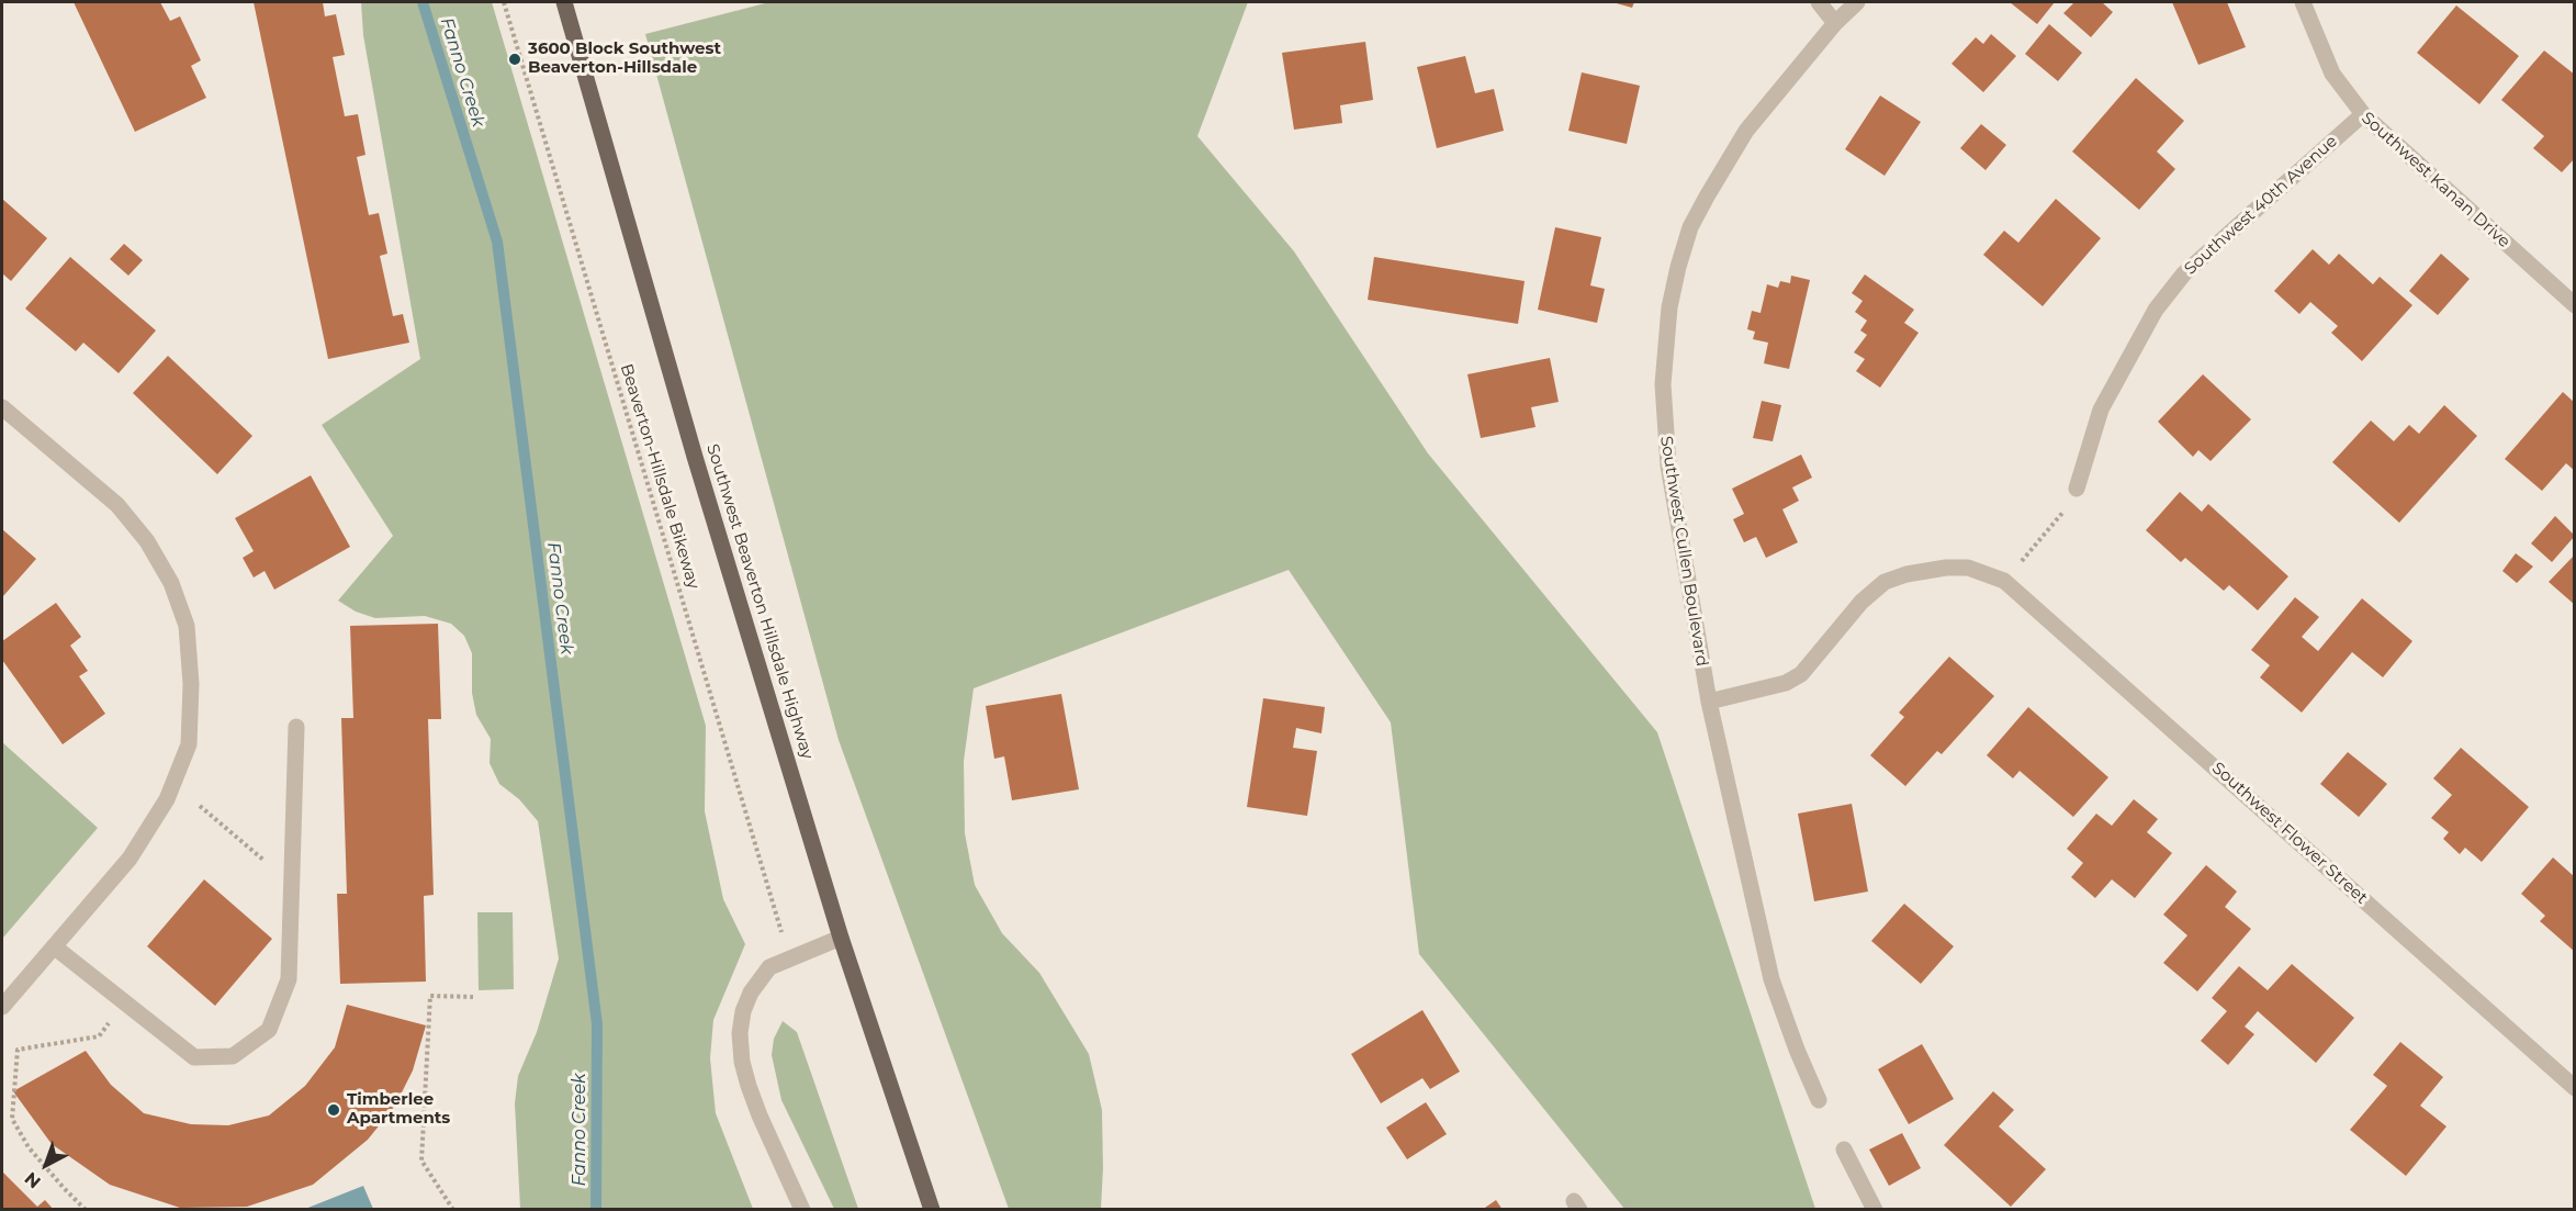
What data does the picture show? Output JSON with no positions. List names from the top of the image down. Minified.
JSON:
{"streets":{"main road":["Southwest Beaverton Hillsdale Highway"],"street":["Southwest Kanan Drive","Southwest 40th Avenue","Southwest Cullen Boulevard","Southwest Flower Street"],"path":["Beaverton-Hillsdale Bikeway"]},"crossings":[["Southwest Kanan Drive","Southwest 40th Avenue"]],"water":["Fanno Creek"],"places":["3600 Block Southwest Beaverton-Hillsdale","Timberlee Apartments"],"north":"bottom left"}
